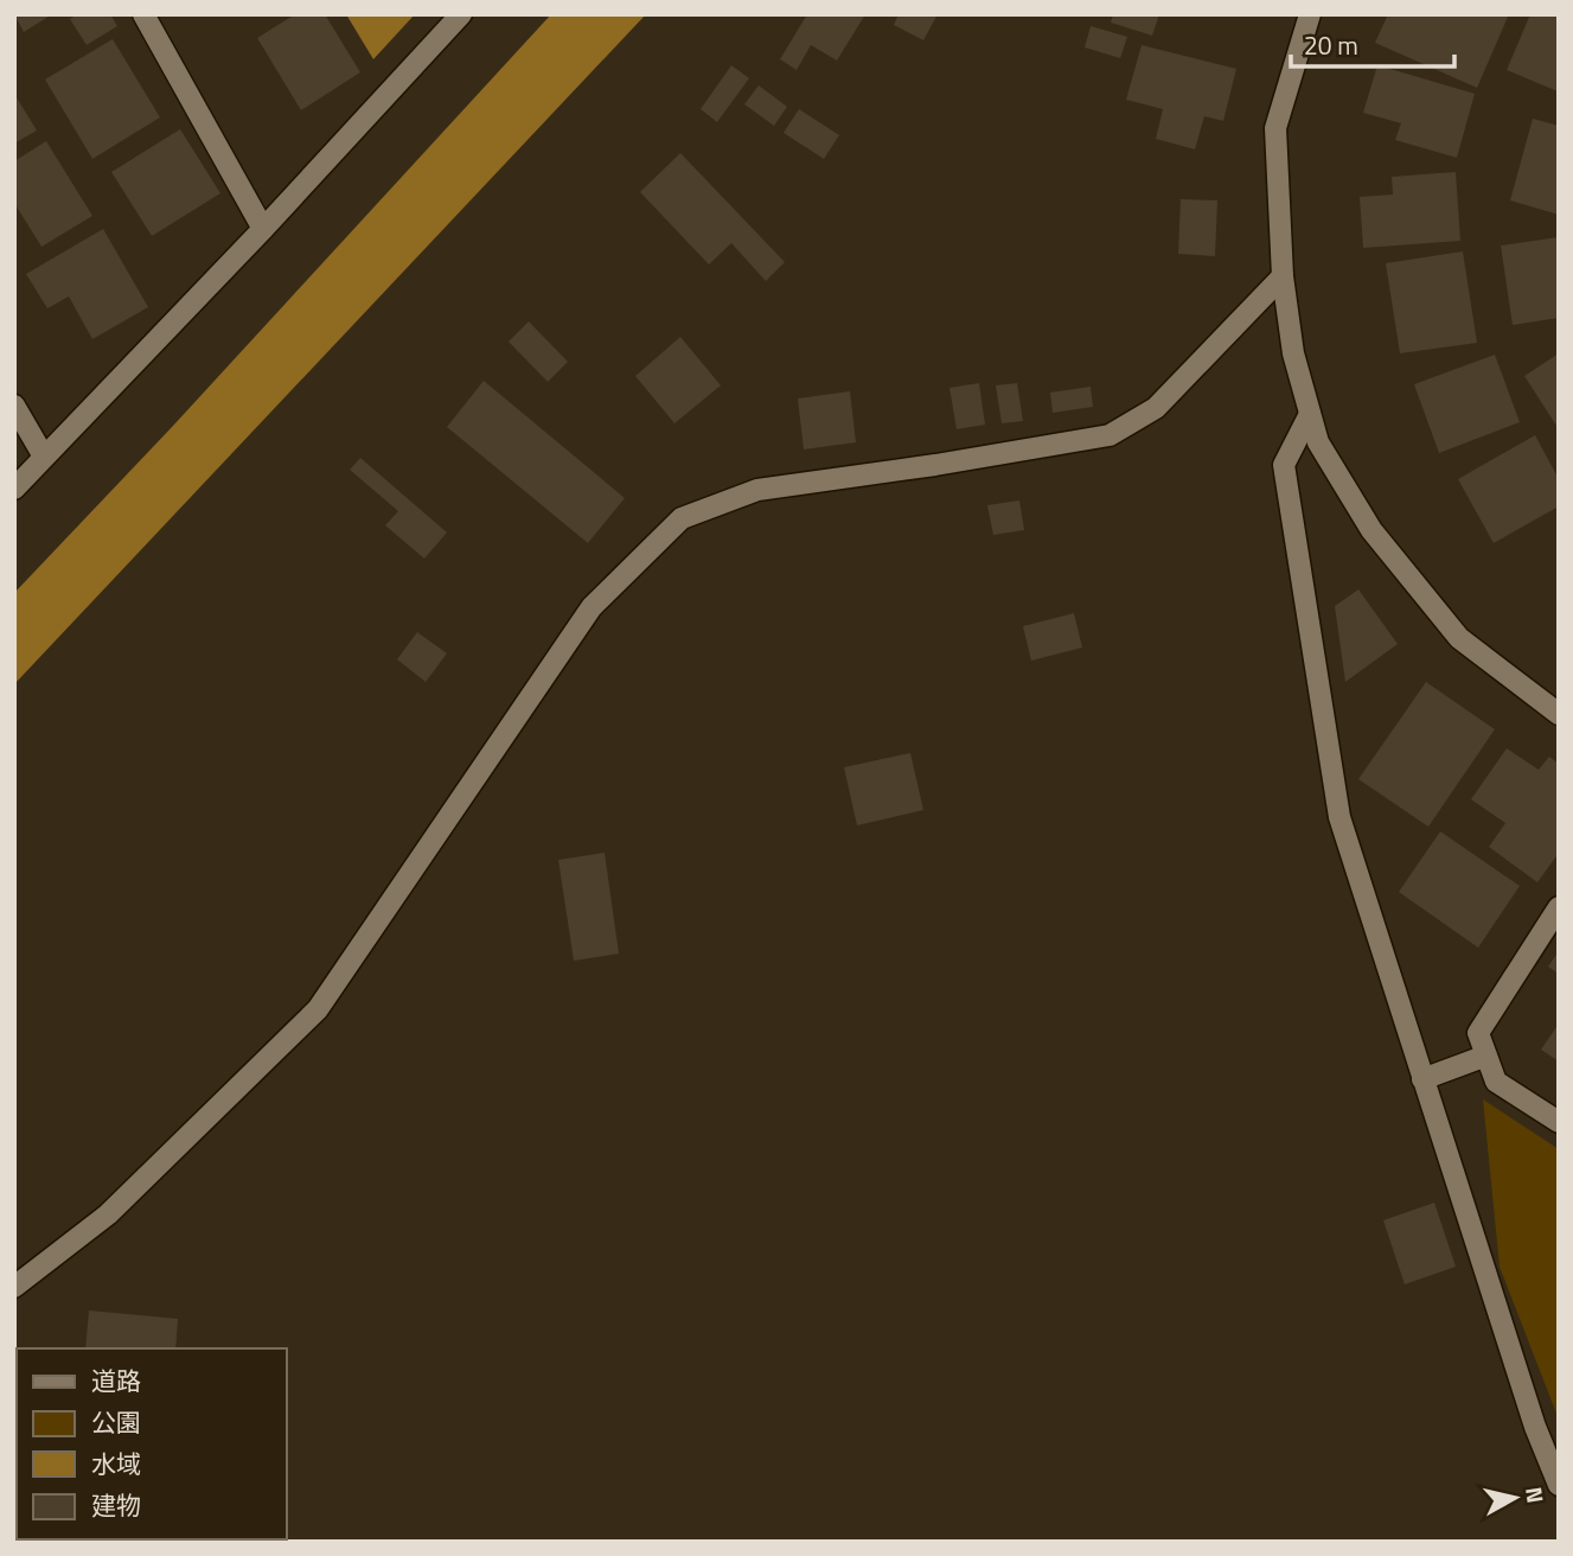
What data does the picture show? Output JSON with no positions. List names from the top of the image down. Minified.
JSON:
{"legend":["道路","公園","水域","建物"],"scale_bar":"20 m","north":"right"}
